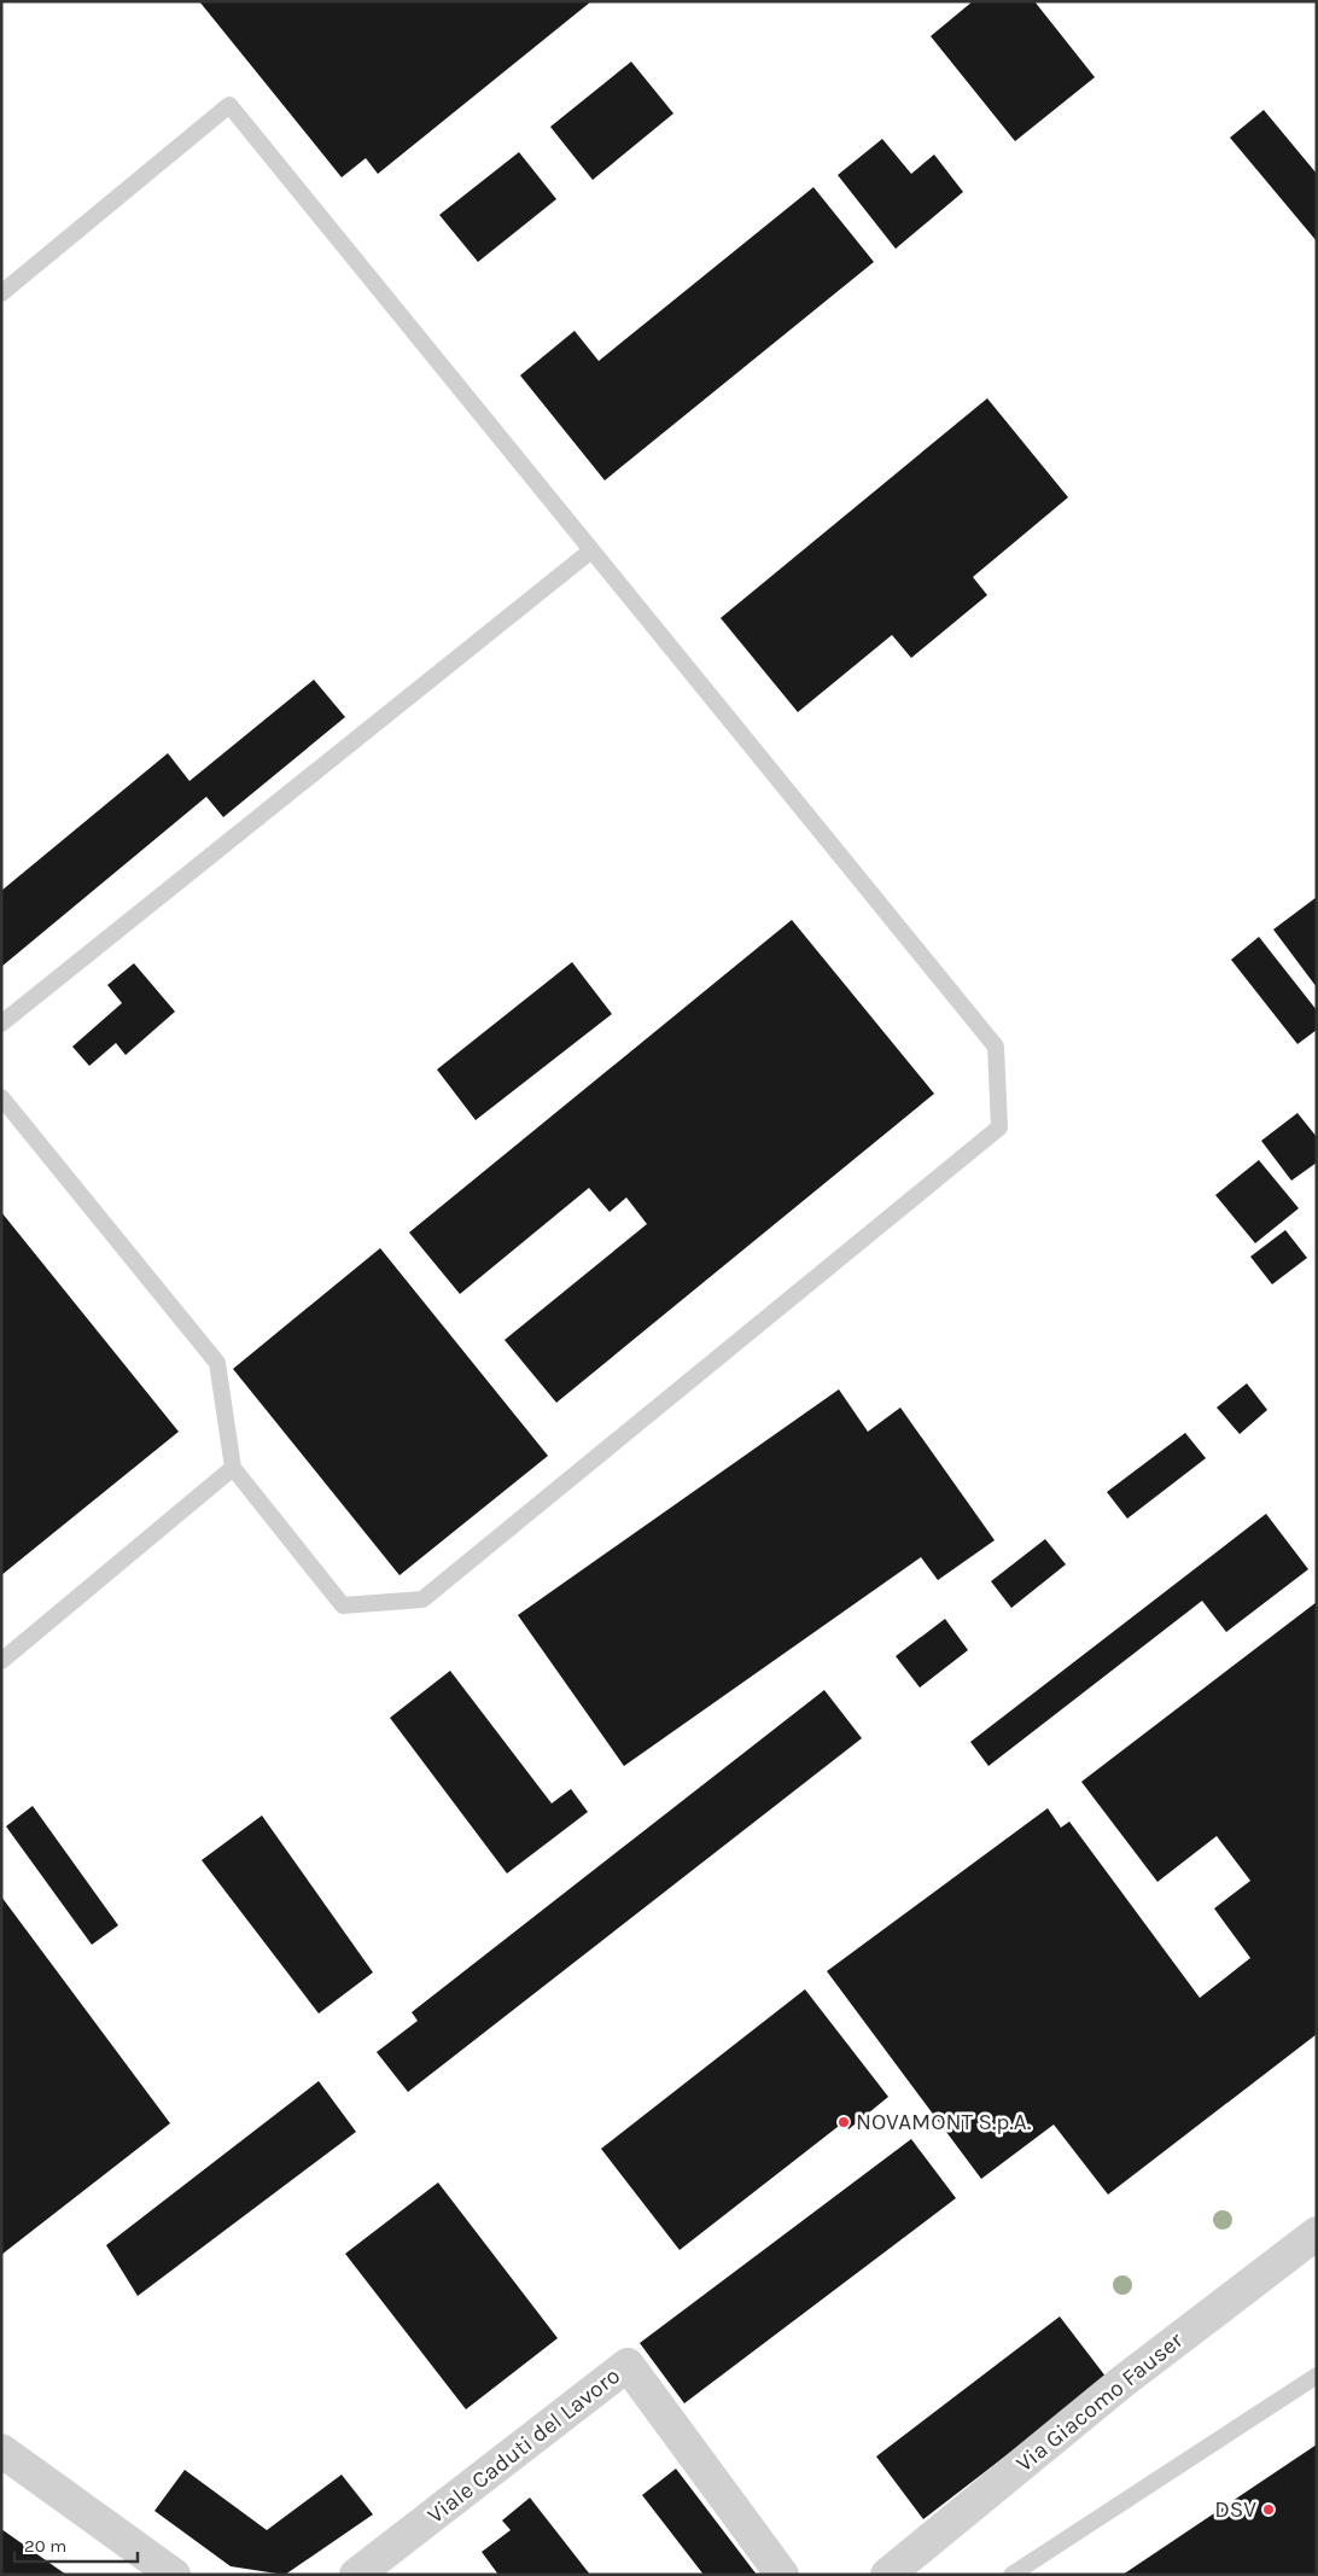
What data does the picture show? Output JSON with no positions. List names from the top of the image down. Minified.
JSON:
{"streets":{"street":["Via Giacomo Fauser","Viale Caduti del Lavoro"]},"places":["NOVAMONT S.p.A.","DSV"],"scale_bar":"20 m"}
